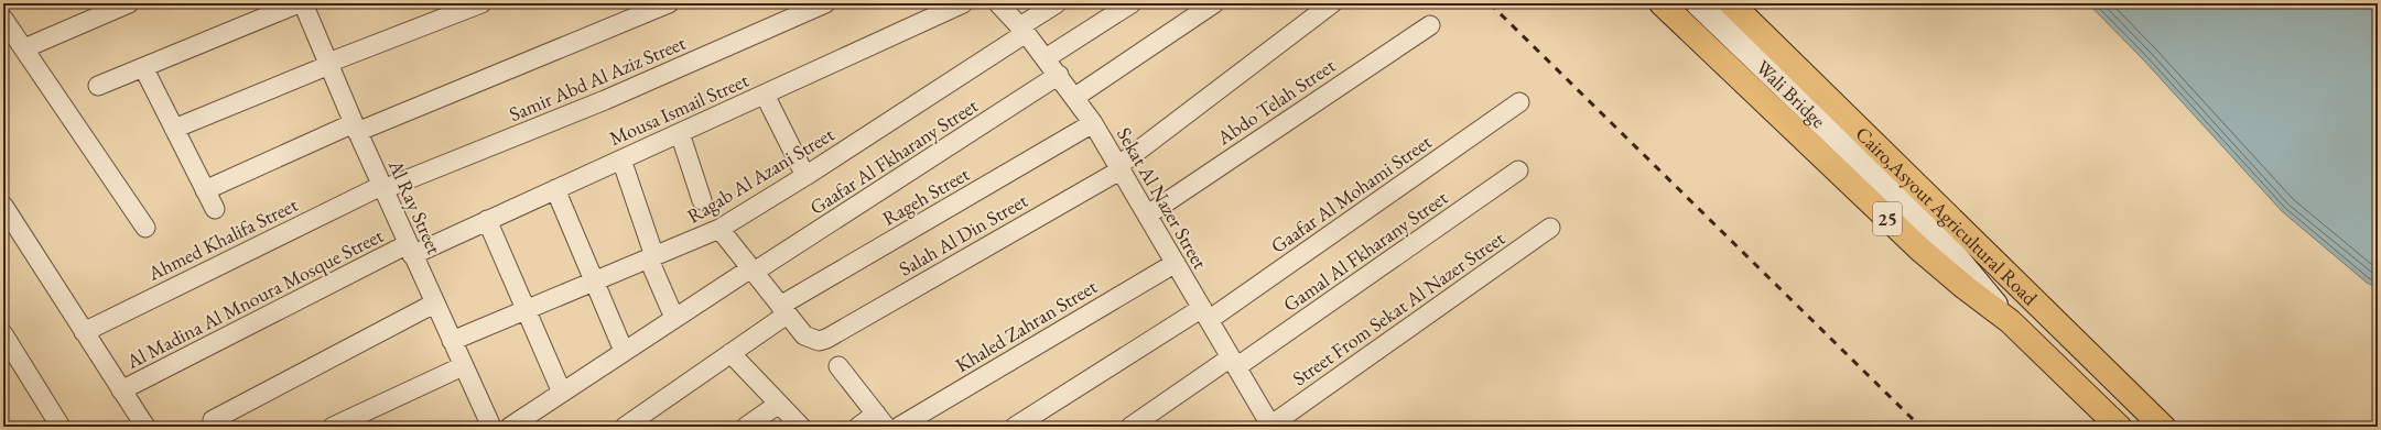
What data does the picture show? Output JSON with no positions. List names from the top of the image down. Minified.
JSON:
{"streets":{"highway":["Cairo,Asyout Agricultural Road","25"],"main road":["Wali Bridge"],"street":["Samir Abd Al Aziz Street","Abdo Telah Street","Mousa Ismail Street","Gaafar Al Fkharany Street","Ragab Al Azani Street","Gaafar Al Mohami Street","Rageh Street","Sekat Al Nazer Street","Al Ray Street","Salah Al Din Street","Ahmed Khalifa Street","Gamal Al Fkharany Street","Al Madina Al Mnoura Mosque Street","Street From Sekat Al Nazer Street","Khaled Zahran Street"]},"crossings":[["Samir Abd Al Aziz Street","Al Ray Street"],["Samir Abd Al Aziz Street","Ahmed Khalifa Street"],["Wali Bridge","Cairo,Asyout Agricultural Road"],["Abdo Telah Street","Sekat Al Nazer Street"],["Mousa Ismail Street","Al Ray Street"],["Mousa Ismail Street","Al Madina Al Mnoura Mosque Street"],["Gaafar Al Fkharany Street","Sekat Al Nazer Street"],["Ragab Al Azani Street","Sekat Al Nazer Street"],["Ragab Al Azani Street","Al Ray Street"],["Gaafar Al Mohami Street","Sekat Al Nazer Street"],["Rageh Street","Sekat Al Nazer Street"],["Rageh Street","Salah Al Din Street"],["Sekat Al Nazer Street","Salah Al Din Street"],["Sekat Al Nazer Street","Gamal Al Fkharany Street"],["Sekat Al Nazer Street","Street From Sekat Al Nazer Street"],["Sekat Al Nazer Street","Khaled Zahran Street"],["Al Ray Street","Ahmed Khalifa Street"],["Al Ray Street","Al Madina Al Mnoura Mosque Street"]]}
